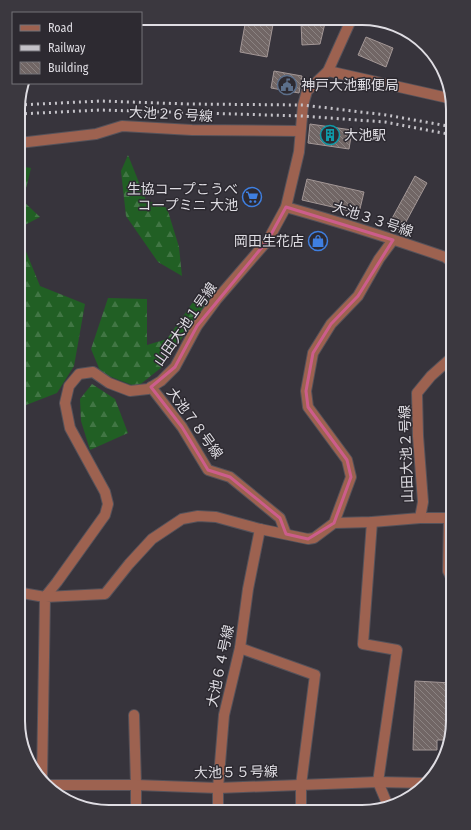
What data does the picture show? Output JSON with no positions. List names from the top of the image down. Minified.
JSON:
{"streets":{"street":["大池２６号線","大池３３号線","山田大池１号線","大池７８号線","山田大池２号線","大池６４号線","大池５５号線"]},"crossings":[["大池２６号線","山田大池１号線"],["大池３３号線","山田大池１号線"],["山田大池１号線","大池７８号線"],["大池６４号線","大池５５号線"]],"places":{"public building":["神戸大池郵便局"],"building":["大池駅"],"supermarket":["生協コープこうべ コープミニ 大池"],"shop":["岡田生花店"]},"legend":["Road","Railway","Building"]}
